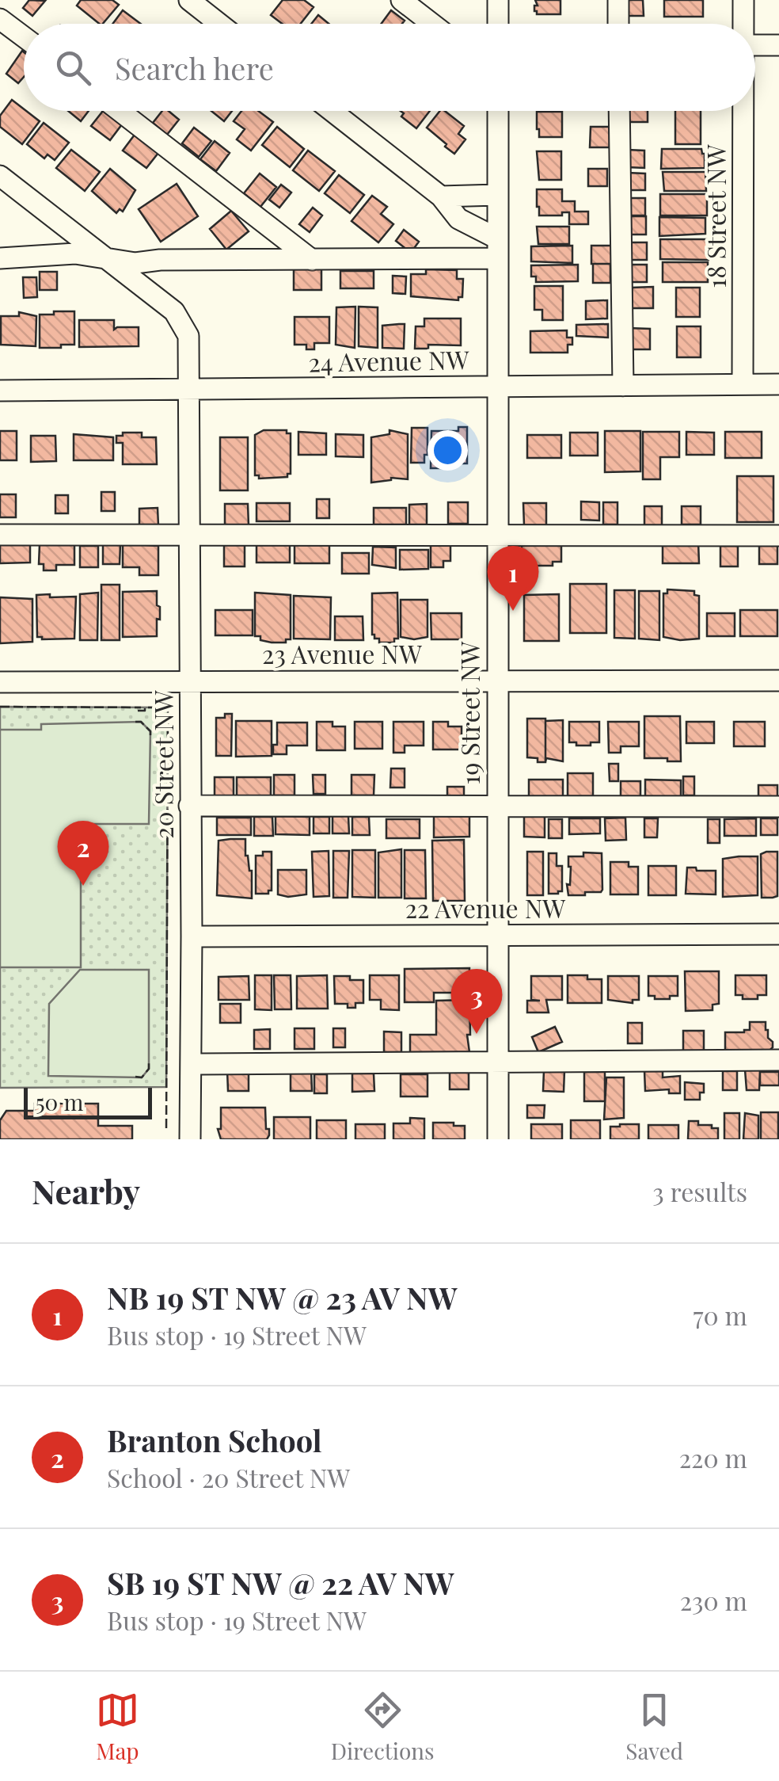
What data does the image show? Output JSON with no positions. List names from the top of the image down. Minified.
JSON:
{"streets":{"street":["18 Street NW","24 Avenue NW","23 Avenue NW","19 Street NW","20 Street NW","22 Avenue NW"]},"crossings":[["18 Street NW","24 Avenue NW"],["24 Avenue NW","19 Street NW"],["24 Avenue NW","20 Street NW"],["23 Avenue NW","19 Street NW"],["23 Avenue NW","20 Street NW"],["19 Street NW","22 Avenue NW"],["20 Street NW","22 Avenue NW"]],"scale_bar":"50 m","page":{"search":"Search here","pins":["1","2","3"],"scale":"50 m","heading":["Nearby","3 results"],"list":[{"mark":"1","name":"NB 19 ST NW @ 23 AV NW","note":"Bus stop · 19 Street NW","value":"70 m"},{"mark":"2","name":"Branton School","note":"School · 20 Street NW","value":"220 m"},{"mark":"3","name":"SB 19 ST NW @ 22 AV NW","note":"Bus stop · 19 Street NW","value":"230 m"}],"nav":["Map","Directions","Saved"]}}
